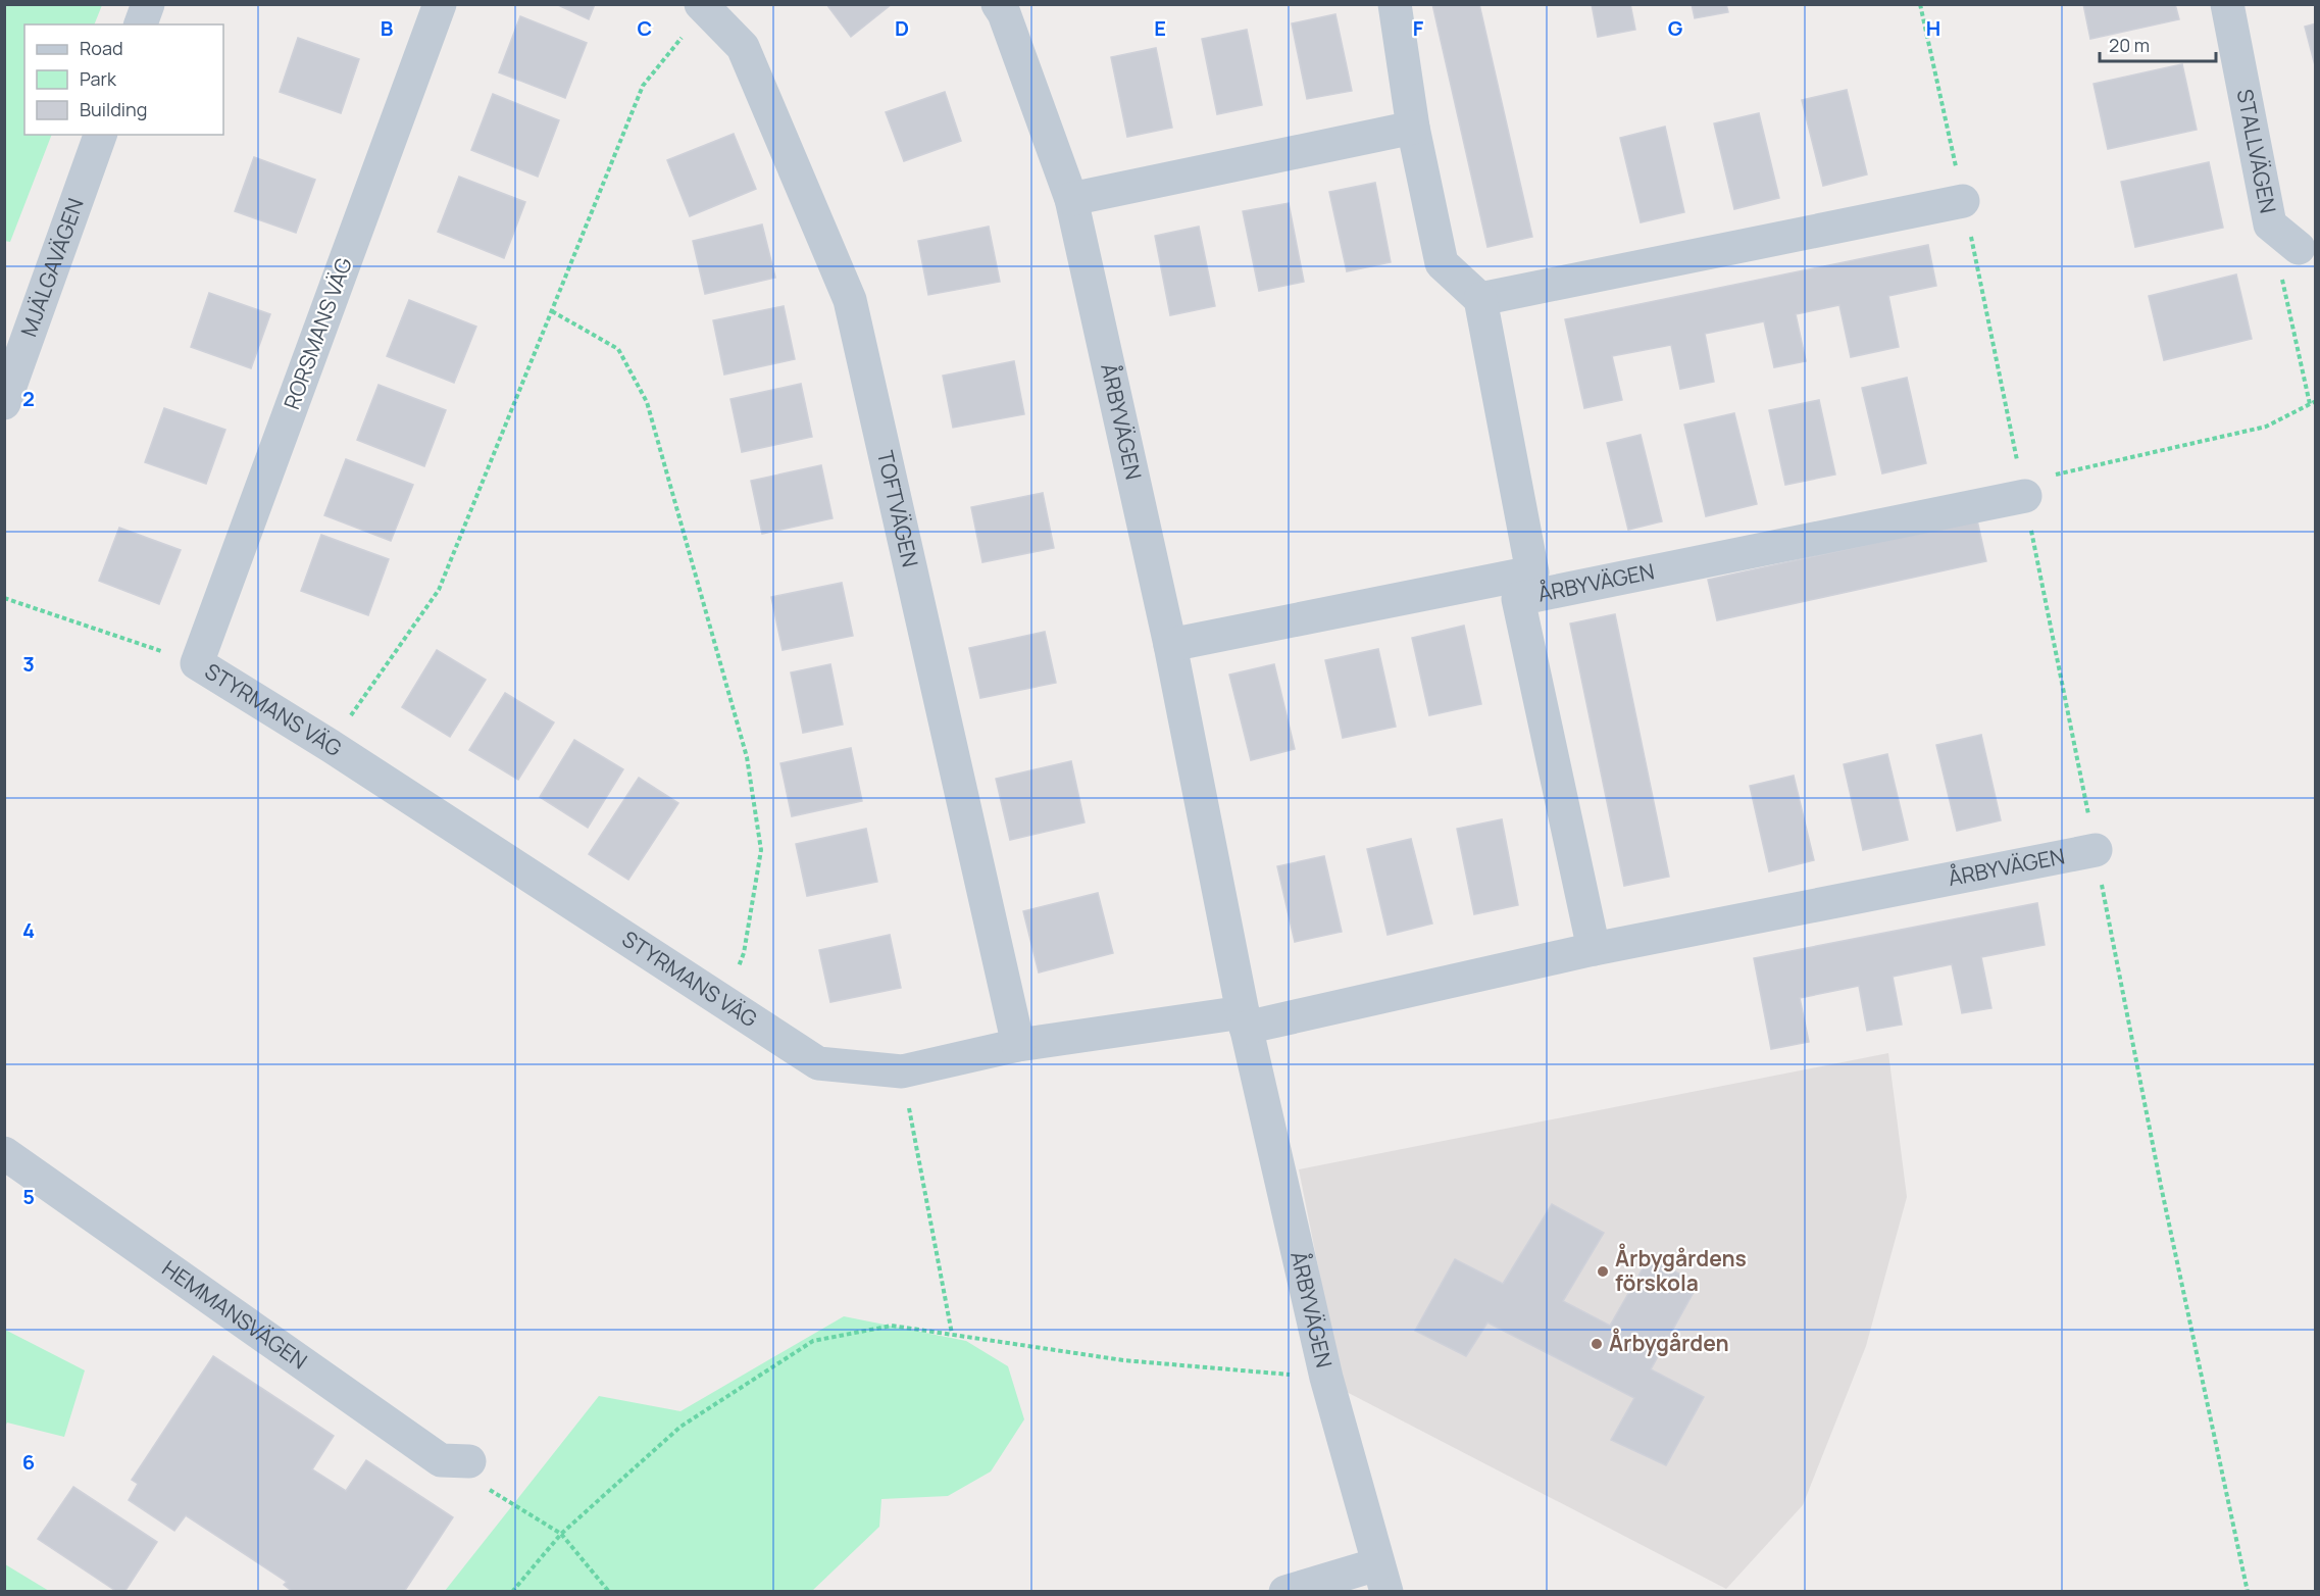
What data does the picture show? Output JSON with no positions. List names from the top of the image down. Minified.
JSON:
{"streets":{"street":["STALLVÄGEN","MJÄLGAVÄGEN","RORSMANS VÄG","ÅRBYVÄGEN","TOFTVÄGEN","STYRMANS VÄG","HEMMANSVÄGEN"]},"crossings":[["RORSMANS VÄG","STYRMANS VÄG"],["ÅRBYVÄGEN","STYRMANS VÄG"],["TOFTVÄGEN","STYRMANS VÄG"]],"places":["Årbygårdens förskola","Årbygården"],"legend":["Road","Park","Building"],"scale_bar":"20 m","grid":{"columns":["B","C","D","E","F","G","H"],"rows":["2","3","4","5","6"]}}
